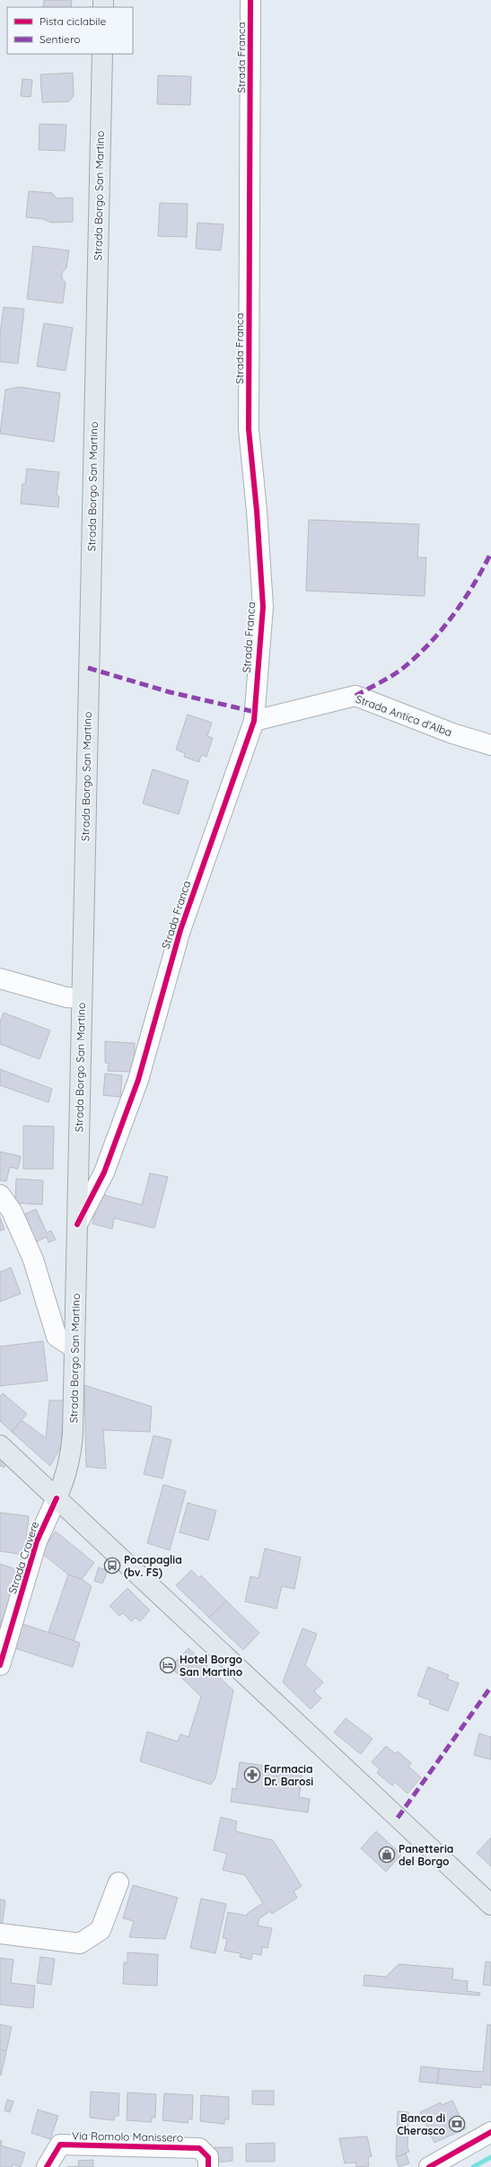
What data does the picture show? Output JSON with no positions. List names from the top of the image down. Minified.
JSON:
{"streets":{"main road":["Strada Borgo San Martino"],"street":["Strada Franca","Strada Antica d'Alba","Strada Cravere","Via Romolo Manissero"]},"crossings":[["Strada Franca","Strada Borgo San Martino"],["Strada Franca","Strada Antica d'Alba"],["Strada Borgo San Martino","Strada Cravere"]],"places":{"bus stop":["Pocapaglia (bv. FS)"],"hotel":["Hotel Borgo San Martino"],"pharmacy":["Farmacia Dr. Barosi"],"shop":["Panetteria del Borgo"],"bank":["Banca di Cherasco"]},"legend":["Pista ciclabile","Sentiero"]}
